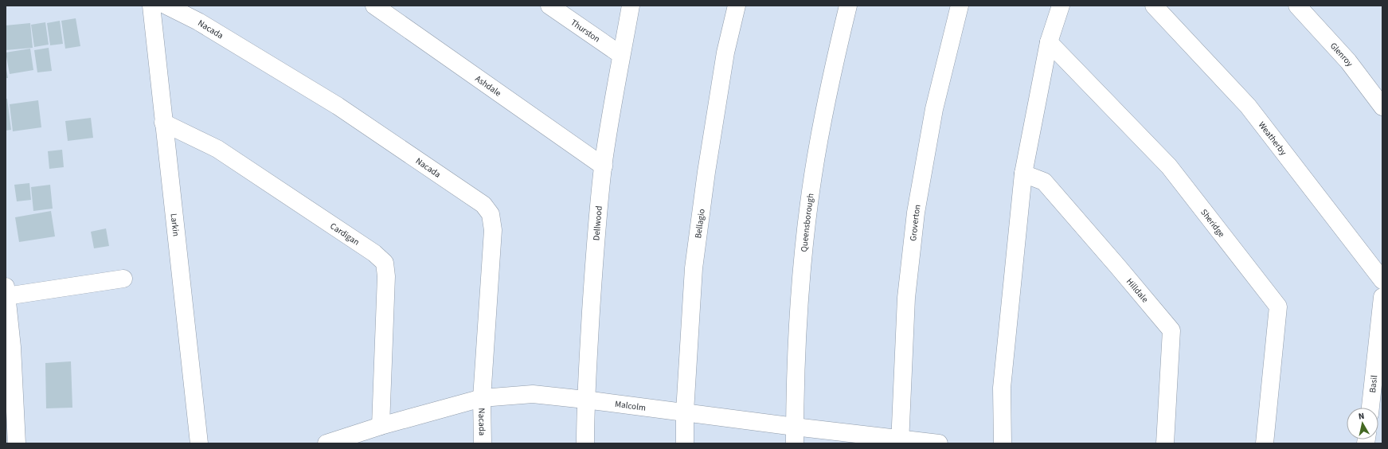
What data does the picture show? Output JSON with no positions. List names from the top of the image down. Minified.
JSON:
{"streets":{"street":["Nacada","Thurston","Glenroy","Ashdale","Weatherby","Groverton","Sheridge","Bellagio","Queensborough","Dellwood","Larkin","Cardigan","Hilldale","Basil","Malcolm"]},"crossings":[["Nacada","Malcolm"],["Thurston","Dellwood"],["Ashdale","Dellwood"],["Groverton","Malcolm"],["Bellagio","Malcolm"],["Queensborough","Malcolm"],["Dellwood","Malcolm"],["Larkin","Cardigan"],["Cardigan","Malcolm"]],"north":"top"}
